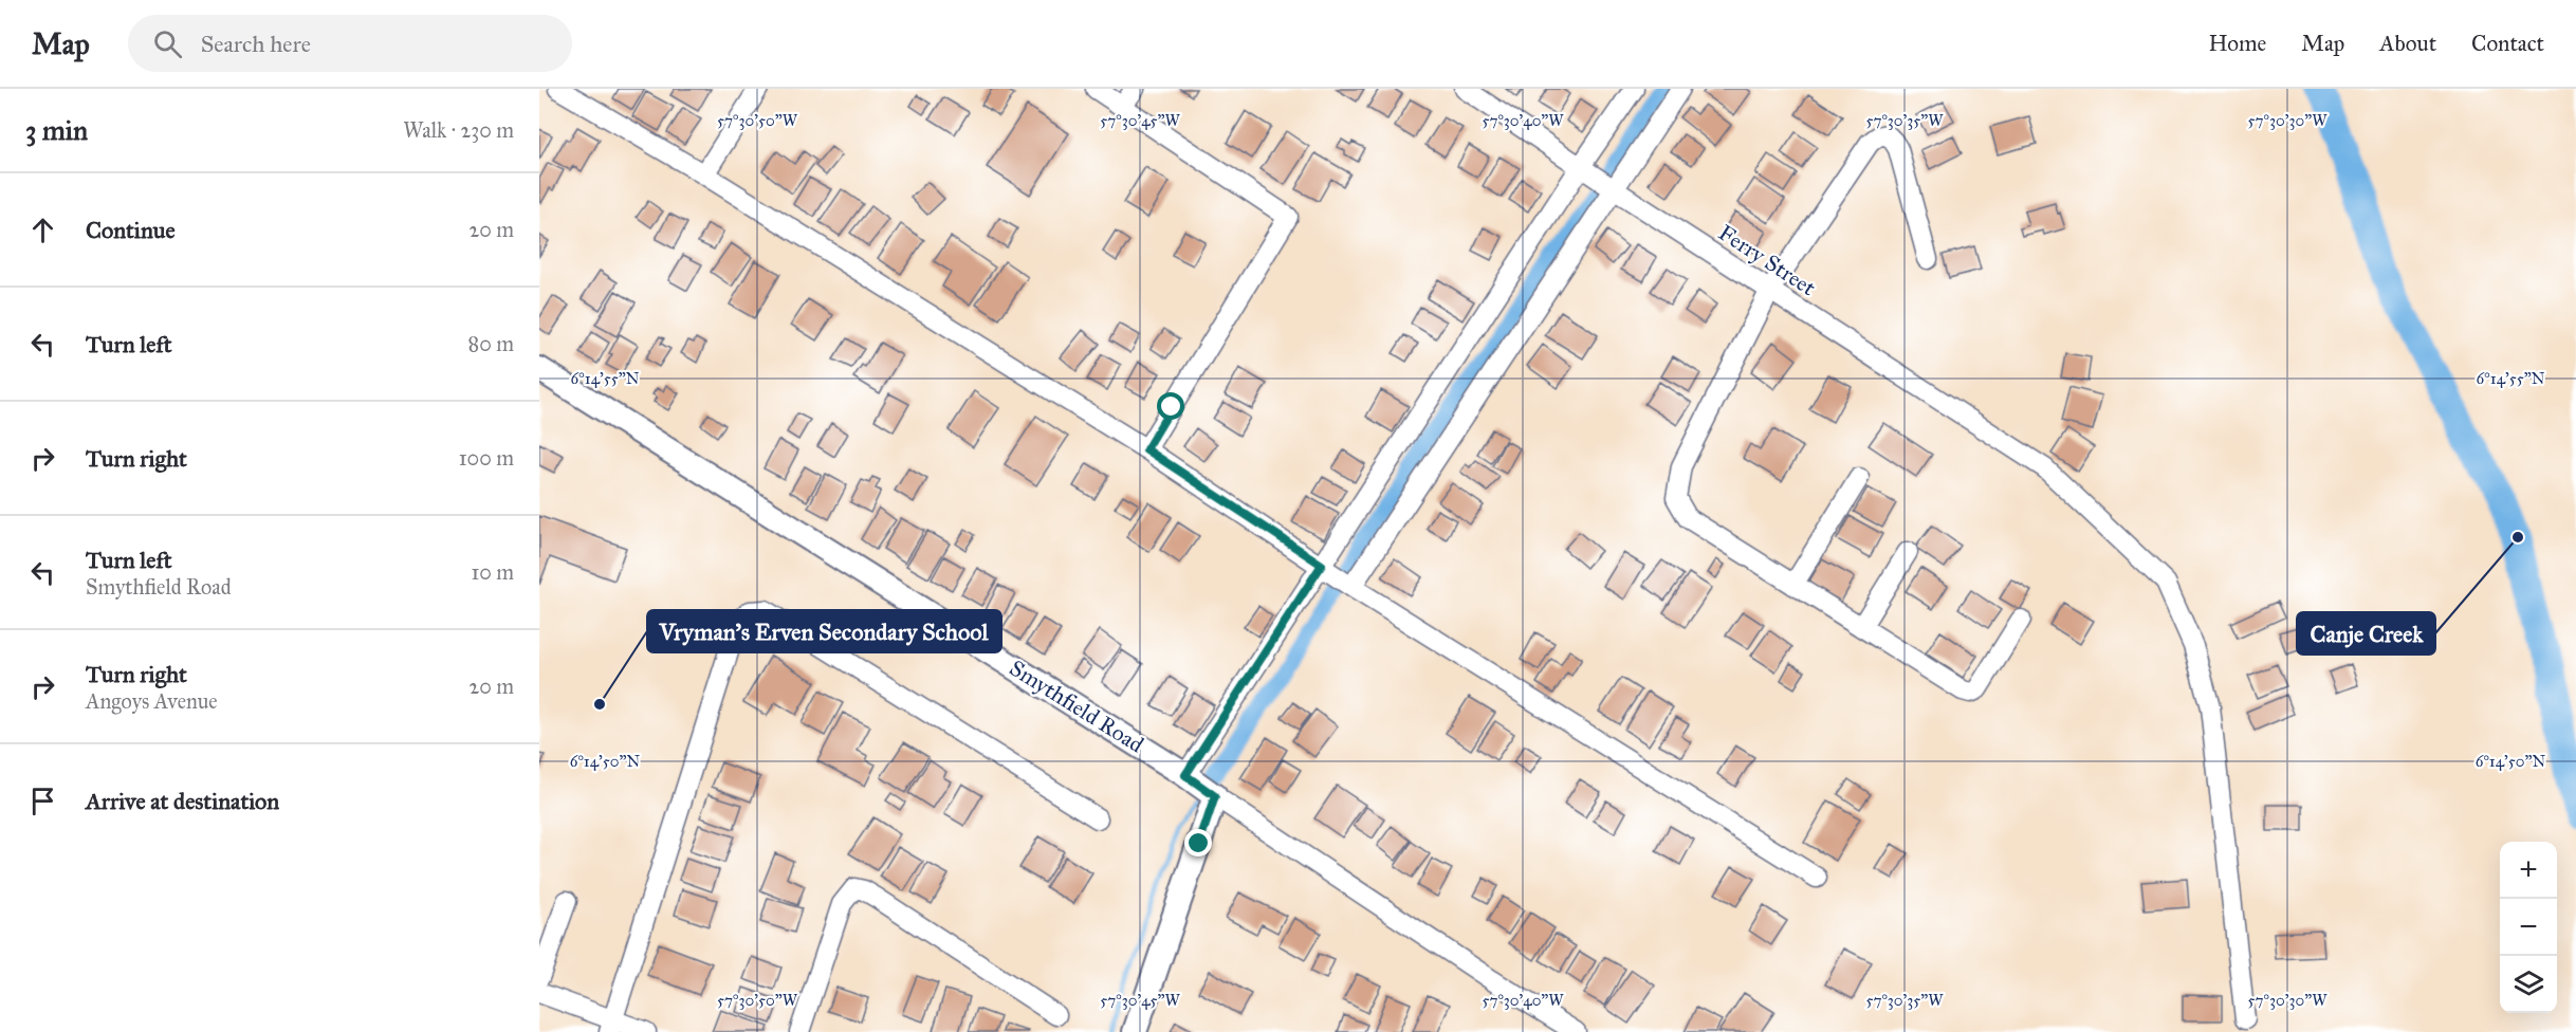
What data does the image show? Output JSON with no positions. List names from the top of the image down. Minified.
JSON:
{"streets":{"street":["Ferry Street","Smythfield Road"]},"places":["Canje Creek","Vryman's Erven Secondary School"],"page":{"header":"Map","search":"Search here","nav":["Home","Map","About","Contact"],"heading":["3 min","Walk · 230 m"],"list":[["Continue","20 m"],["Turn left","80 m"],["Turn right","100 m"],["Turn left","Smythfield Road","10 m"],["Turn right","Angoys Avenue","20 m"],"Arrive at destination"],"map_buttons":["+","−"]},"coordinates":["57°30'50\"W","57°30'45\"W","57°30'40\"W","57°30'35\"W","57°30'30\"W","6°14'55\"N","6°14'50\"N"]}
